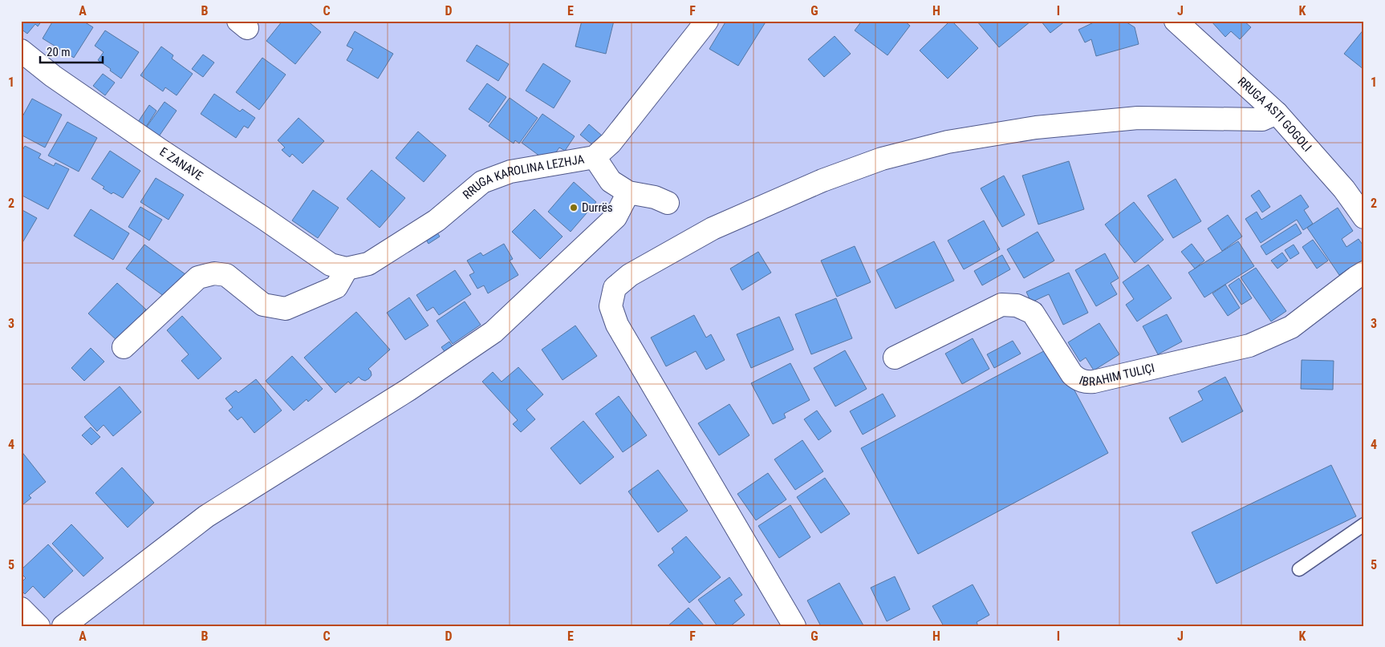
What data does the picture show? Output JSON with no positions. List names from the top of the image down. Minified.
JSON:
{"streets":{"street":["RRUGA ASTI GOGOLI","E ZANAVE","RRUGA KAROLINA LEZHJA","IBRAHIM TULIÇI"]},"crossings":[["E ZANAVE","RRUGA KAROLINA LEZHJA"]],"places":["Durrës"],"scale_bar":"20 m","grid":{"columns":["A","B","C","D","E","F","G","H","I","J","K"],"rows":["1","2","3","4","5"]}}
